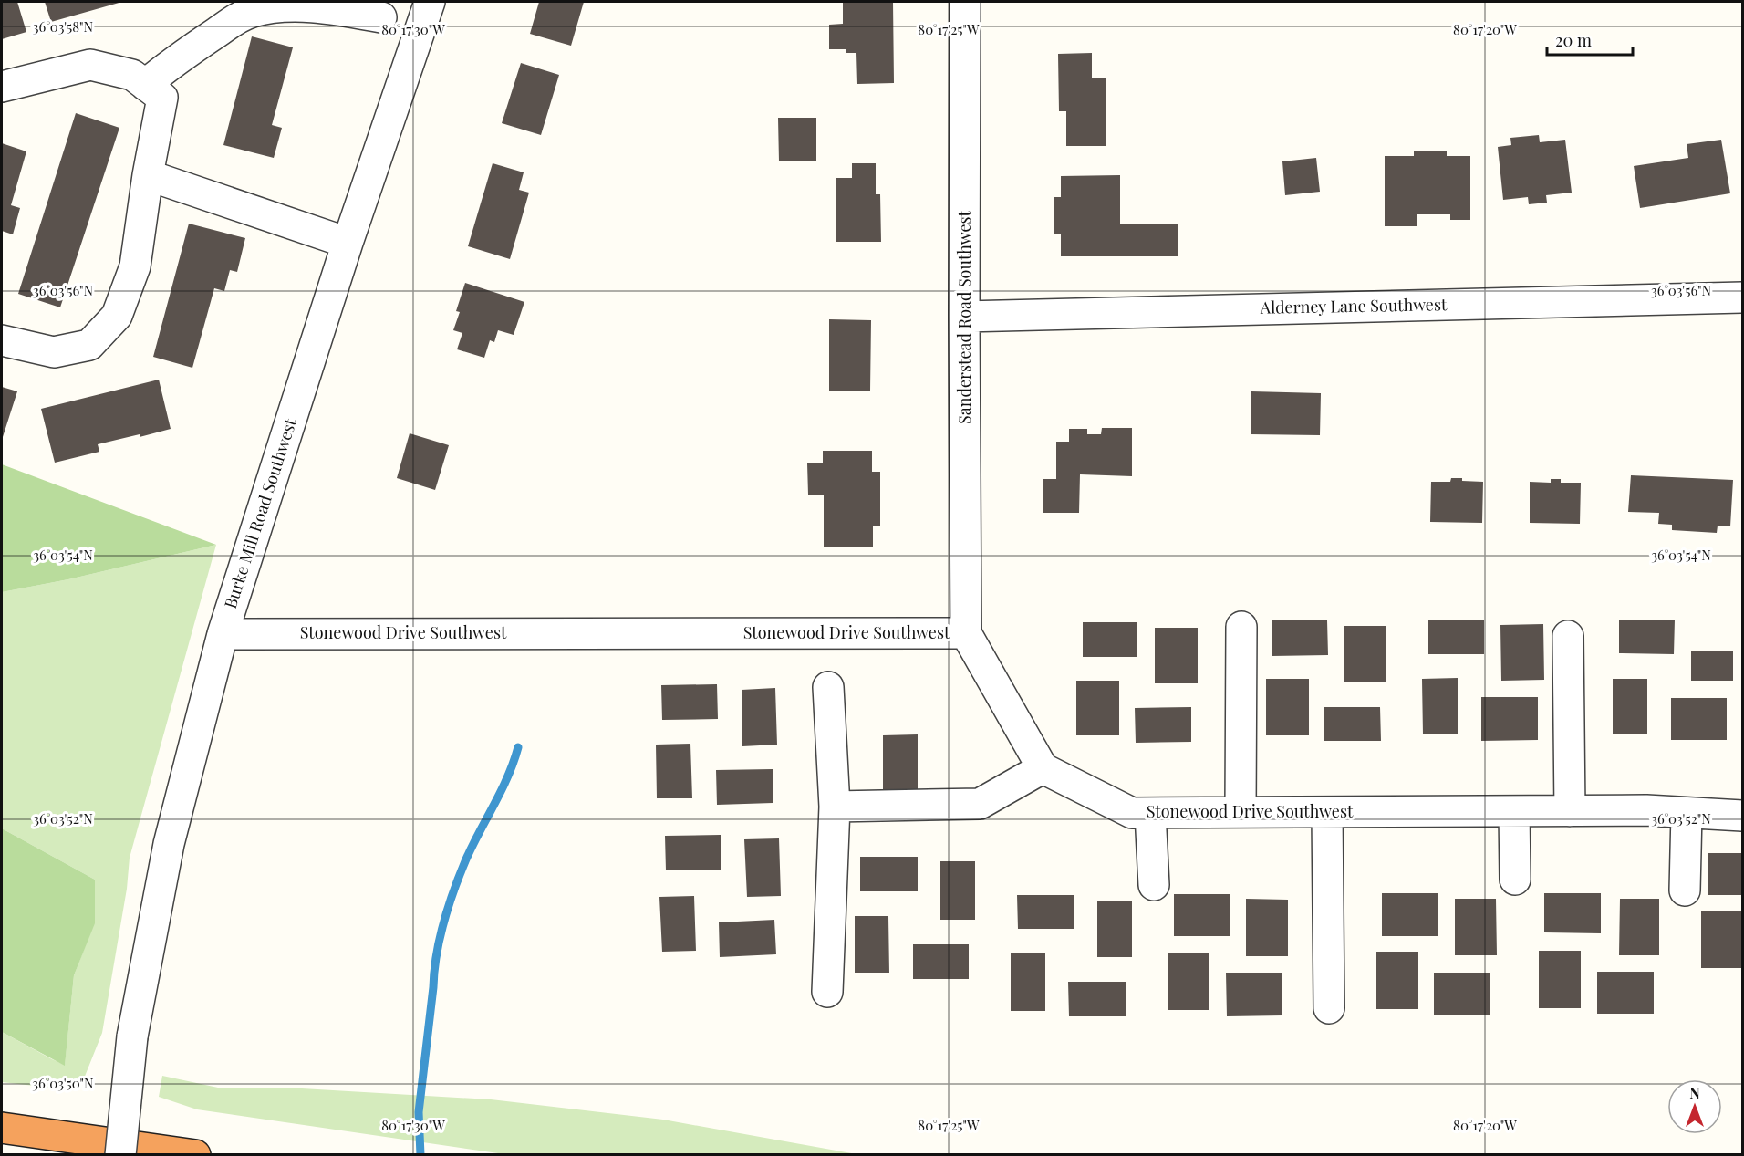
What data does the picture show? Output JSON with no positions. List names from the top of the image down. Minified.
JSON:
{"streets":{"street":["Alderney Lane Southwest","Sanderstead Road Southwest","Burke Mill Road Southwest","Stonewood Drive Southwest"]},"crossings":[["Alderney Lane Southwest","Sanderstead Road Southwest"],["Sanderstead Road Southwest","Stonewood Drive Southwest"],["Burke Mill Road Southwest","Stonewood Drive Southwest"]],"scale_bar":"20 m","north":"top","coordinates":["36°03'58\"N","80°17'30\"W","80°17'25\"W","80°17'20\"W","36°03'56\"N","36°03'54\"N","36°03'52\"N","36°03'50\"N"]}
